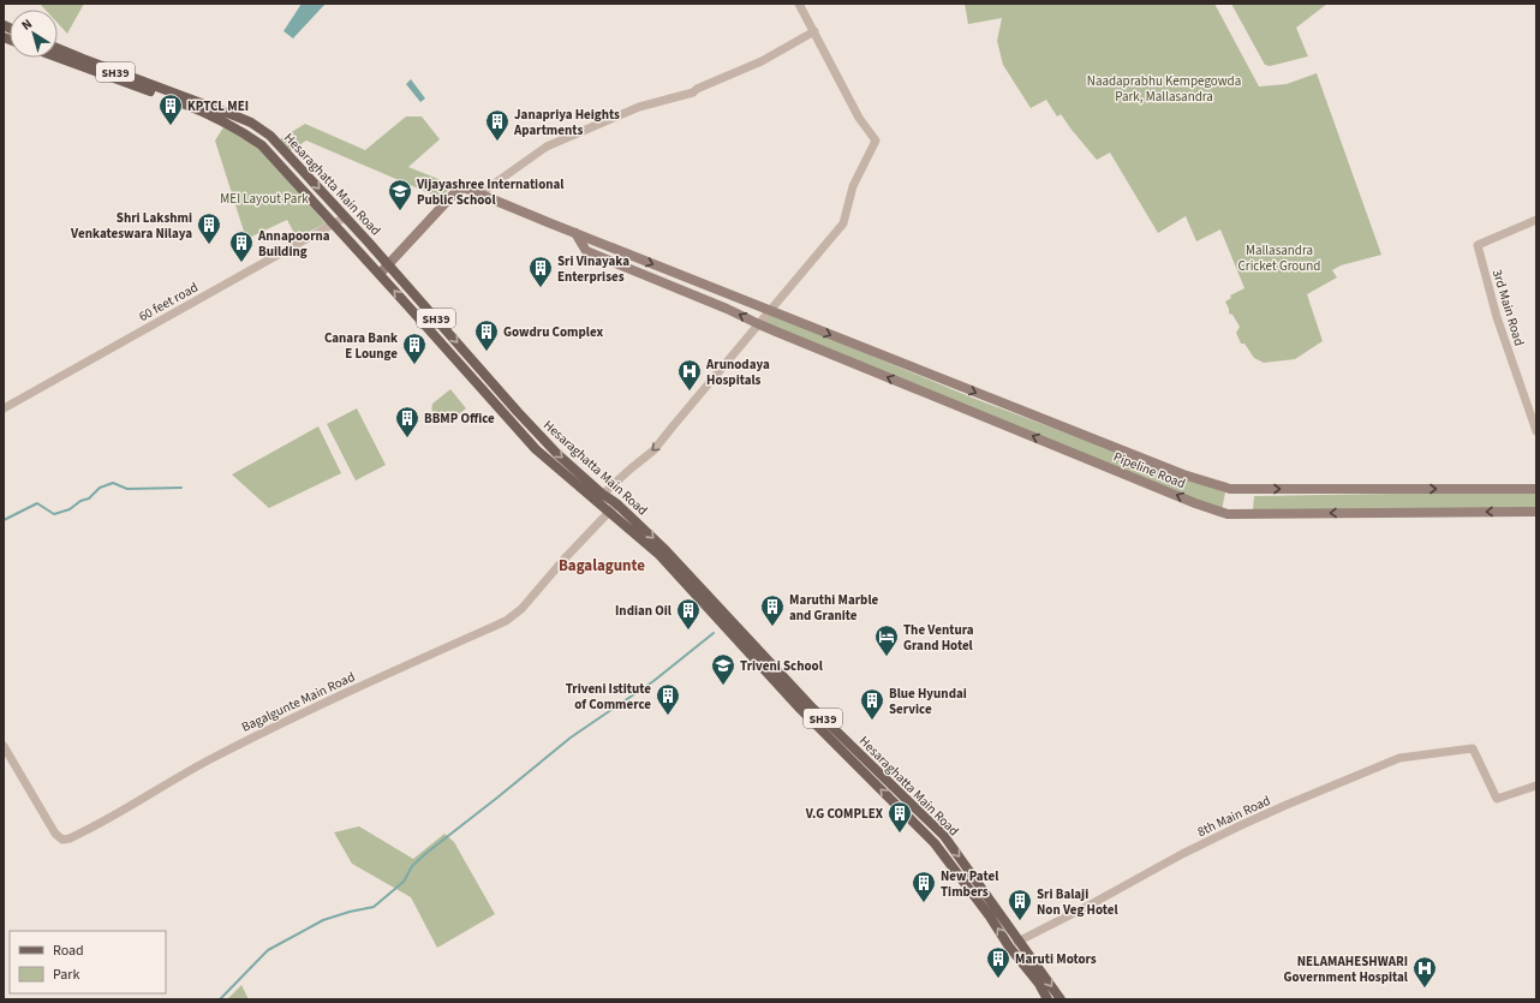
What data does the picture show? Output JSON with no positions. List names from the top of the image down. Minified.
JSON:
{"streets":{"main road":["SH39","Hesaraghatta Main Road","Pipeline Road"],"street":["60 feet road","3rd Main Road","Bagalgunte Main Road","8th Main Road"]},"crossings":[["Hesaraghatta Main Road","60 feet road"],["Hesaraghatta Main Road","Pipeline Road"],["Hesaraghatta Main Road","Bagalgunte Main Road"],["Hesaraghatta Main Road","8th Main Road"]],"districts":["Bagalagunte"],"parks":["Naadaprabhu Kempegowda Park, Mallasandra","MEI Layout Park","Mallasandra Cricket Ground"],"places":{"building":["KPTCL MEI","Janapriya Heights Apartments","Shri Lakshmi Venkateswara Nilaya","Annapoorna Building","Sri Vinayaka Enterprises","Gowdru Complex","Canara Bank E Lounge","BBMP Office","Maruthi Marble and Granite","Indian Oil","Triveni Istitute of Commerce","Blue Hyundai Service","V.G COMPLEX","New Patel Timbers","Sri Balaji Non Veg Hotel","Maruti Motors"],"school or university":["Vijayashree International Public School","Triveni School"],"hospital":["Arunodaya Hospitals","NELAMAHESHWARI Government Hospital"],"hotel":["The Ventura Grand Hotel"]},"legend":["Road","Park"],"north":"top left"}
